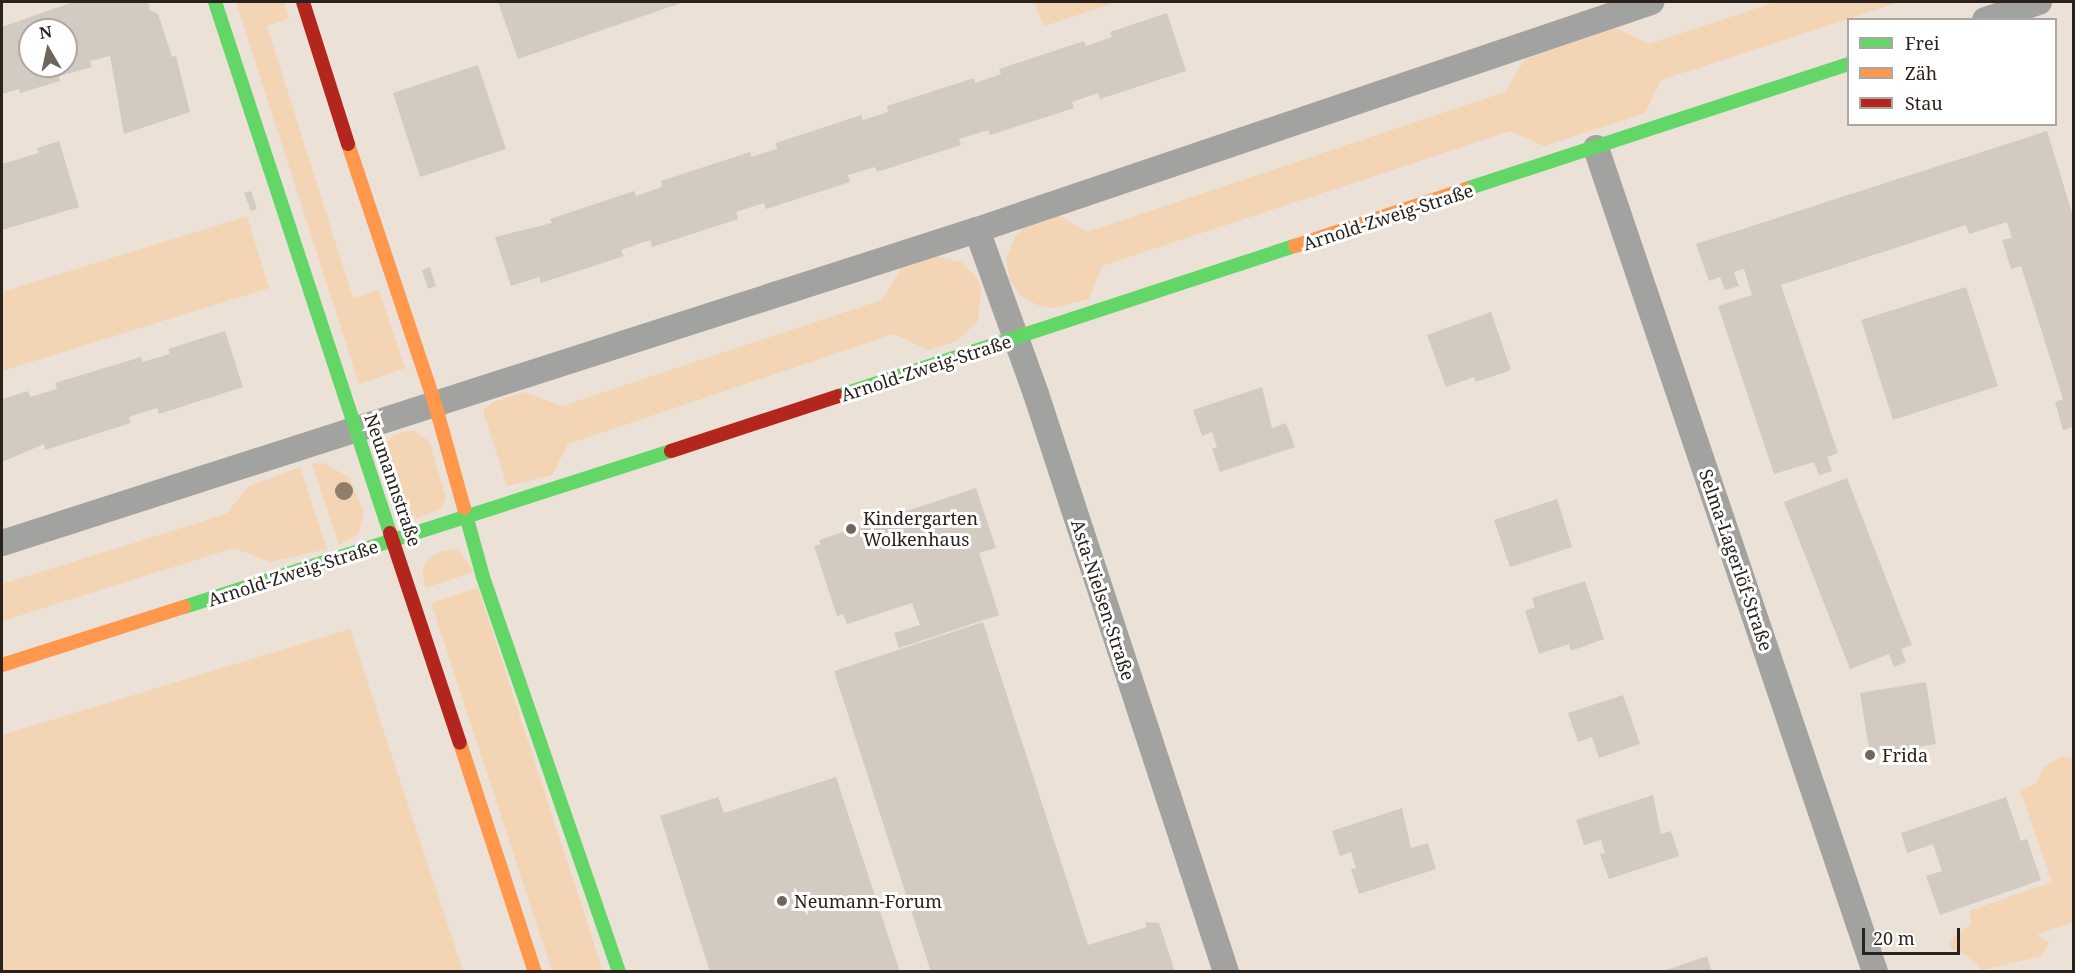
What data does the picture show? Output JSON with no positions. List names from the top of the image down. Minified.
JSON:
{"streets":{"street":["Arnold-Zweig-Straße","Neumannstraße","Selma-Lagerlöf-Straße","Asta-Nielsen-Straße"]},"crossings":[["Arnold-Zweig-Straße","Neumannstraße"],["Arnold-Zweig-Straße","Selma-Lagerlöf-Straße"],["Arnold-Zweig-Straße","Asta-Nielsen-Straße"]],"places":["Kindergarten Wolkenhaus","Frida","Neumann-Forum"],"legend":["Frei","Zäh","Stau"],"scale_bar":"20 m","north":"top"}
